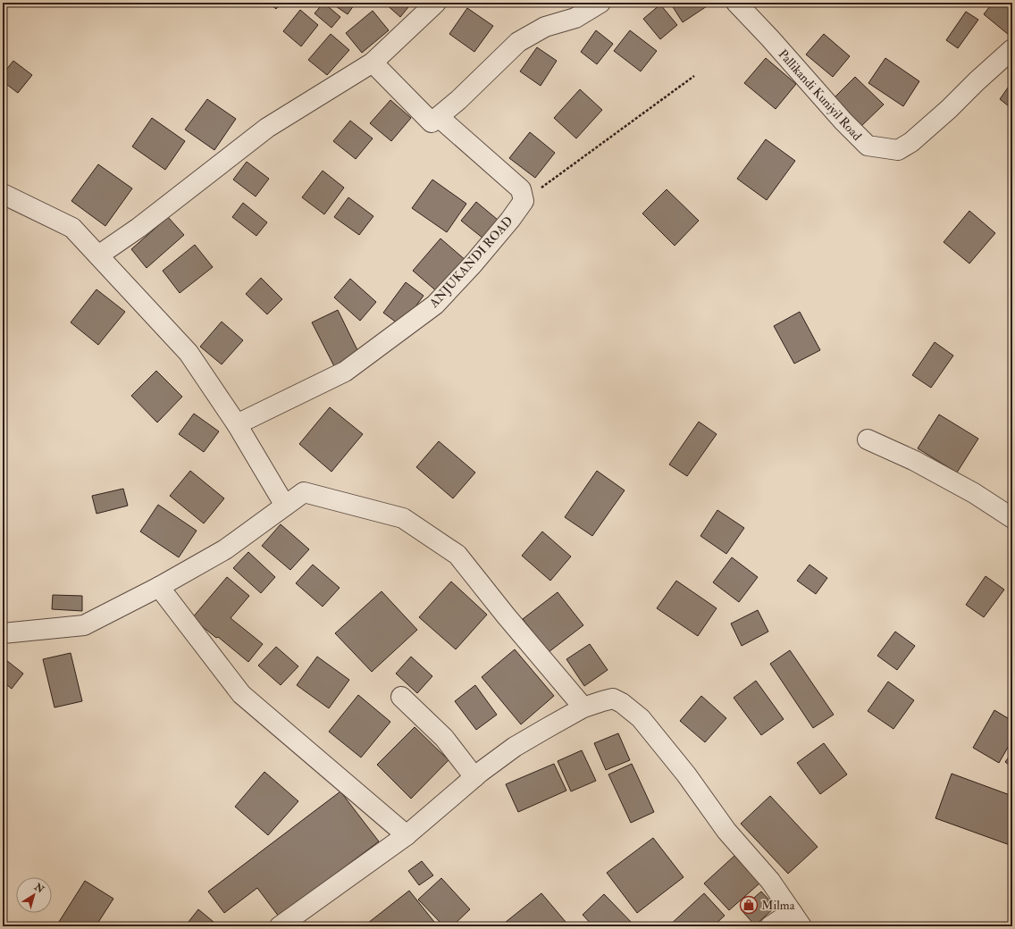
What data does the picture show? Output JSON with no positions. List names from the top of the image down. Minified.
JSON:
{"streets":{"street":["Pallikandi Kuniyil Road","ANJUKANDI ROAD"]},"places":{"shop":["Milma"]},"north":"top right"}
